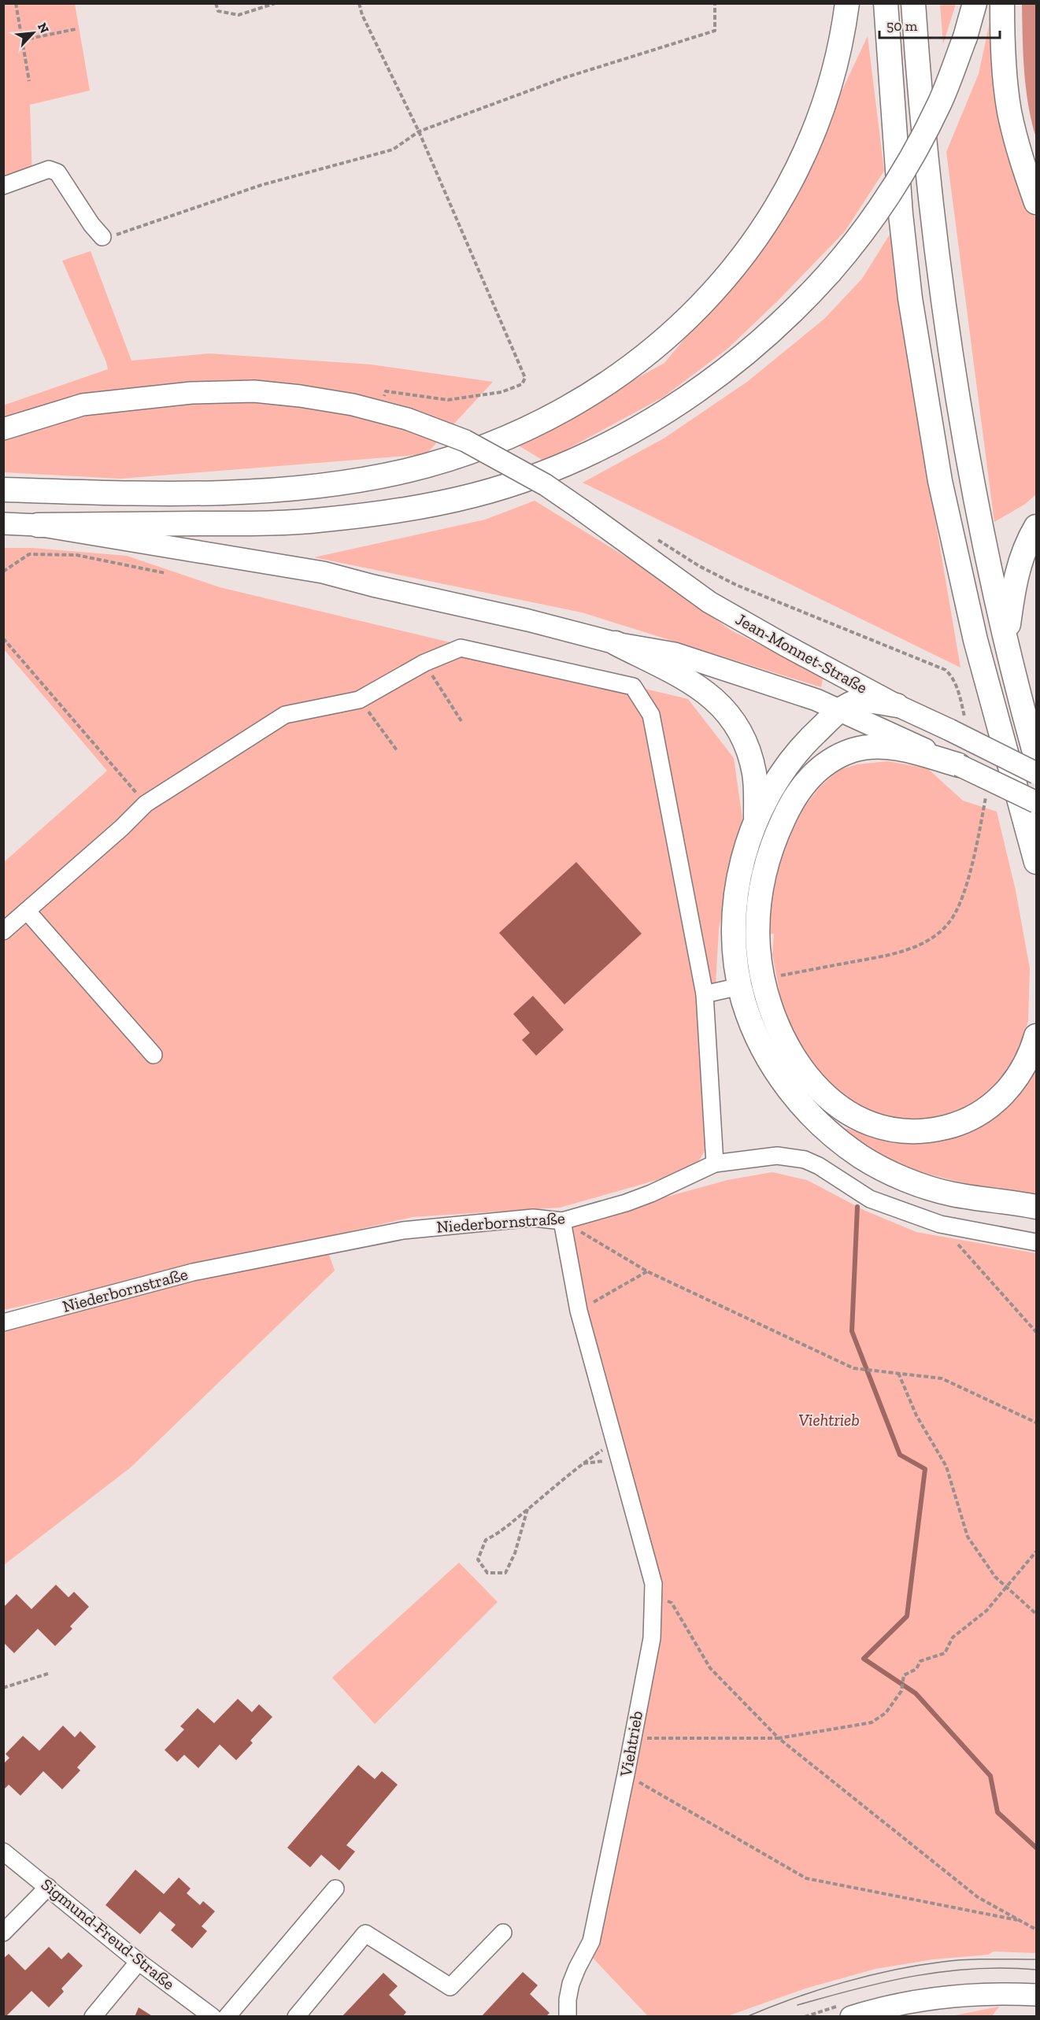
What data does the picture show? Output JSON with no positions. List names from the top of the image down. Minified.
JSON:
{"streets":{"main road":["Jean-Monnet-Straße"],"street":["Niederbornstraße","Viehtrieb","Sigmund-Freud-Straße"]},"crossings":[["Niederbornstraße","Viehtrieb"]],"parks":["Viehtrieb"],"scale_bar":"50 m","north":"top right"}
